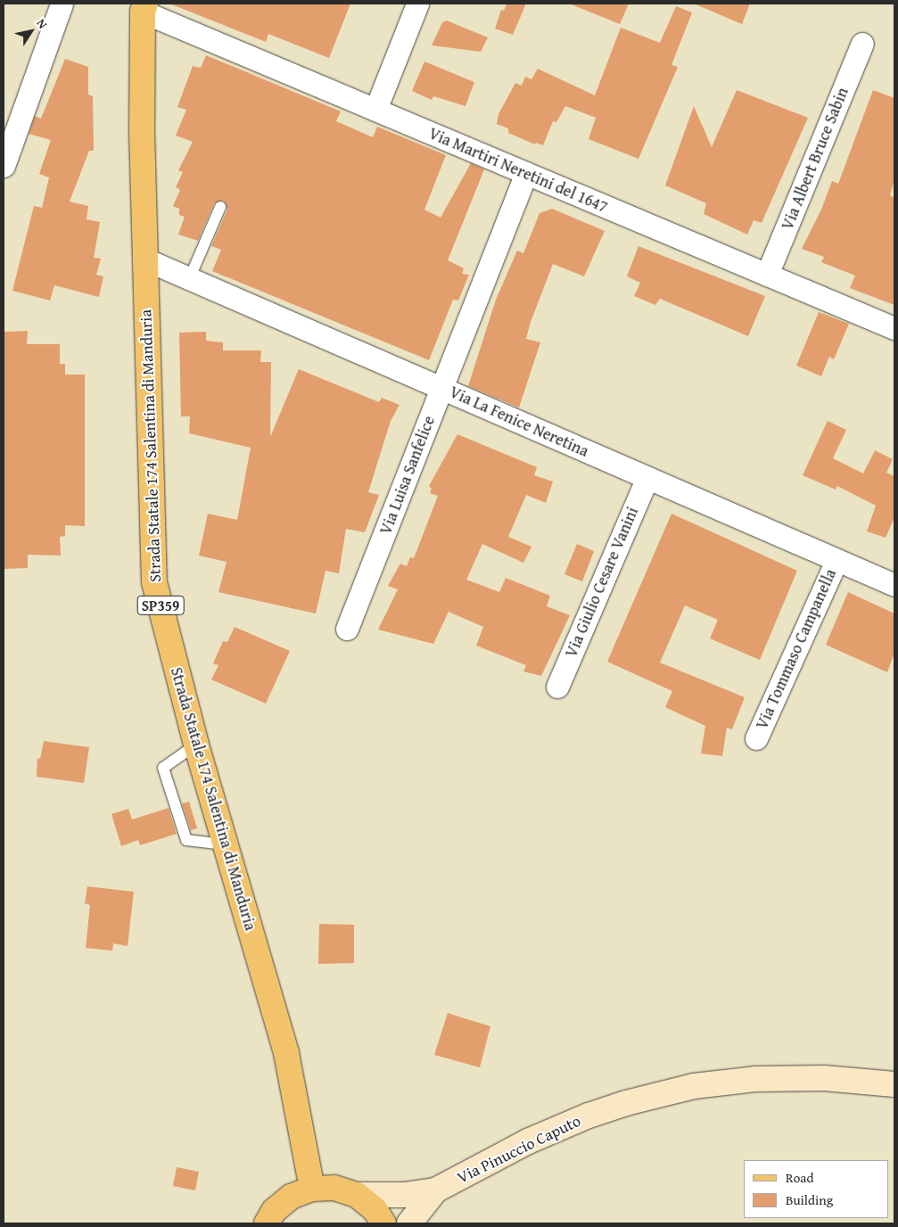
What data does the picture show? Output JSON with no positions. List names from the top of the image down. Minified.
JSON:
{"streets":{"main road":["Strada Statale 174 Salentina di Manduria","SP359"],"street":["Via Albert Bruce Sabin","Via Martiri Neretini del 1647","Via La Fenice Neretina","Via Luisa Sanfelice","Via Giulio Cesare Vanini","Via Tommaso Campanella","Via Pinuccio Caputo"]},"crossings":[["Via Albert Bruce Sabin","Via Martiri Neretini del 1647"],["Via Martiri Neretini del 1647","Strada Statale 174 Salentina di Manduria"],["Via Martiri Neretini del 1647","Via Luisa Sanfelice"],["Via La Fenice Neretina","Strada Statale 174 Salentina di Manduria"],["Via La Fenice Neretina","Via Luisa Sanfelice"],["Via La Fenice Neretina","Via Giulio Cesare Vanini"],["Via La Fenice Neretina","Via Tommaso Campanella"]],"legend":["Road","Building"],"north":"top right"}
